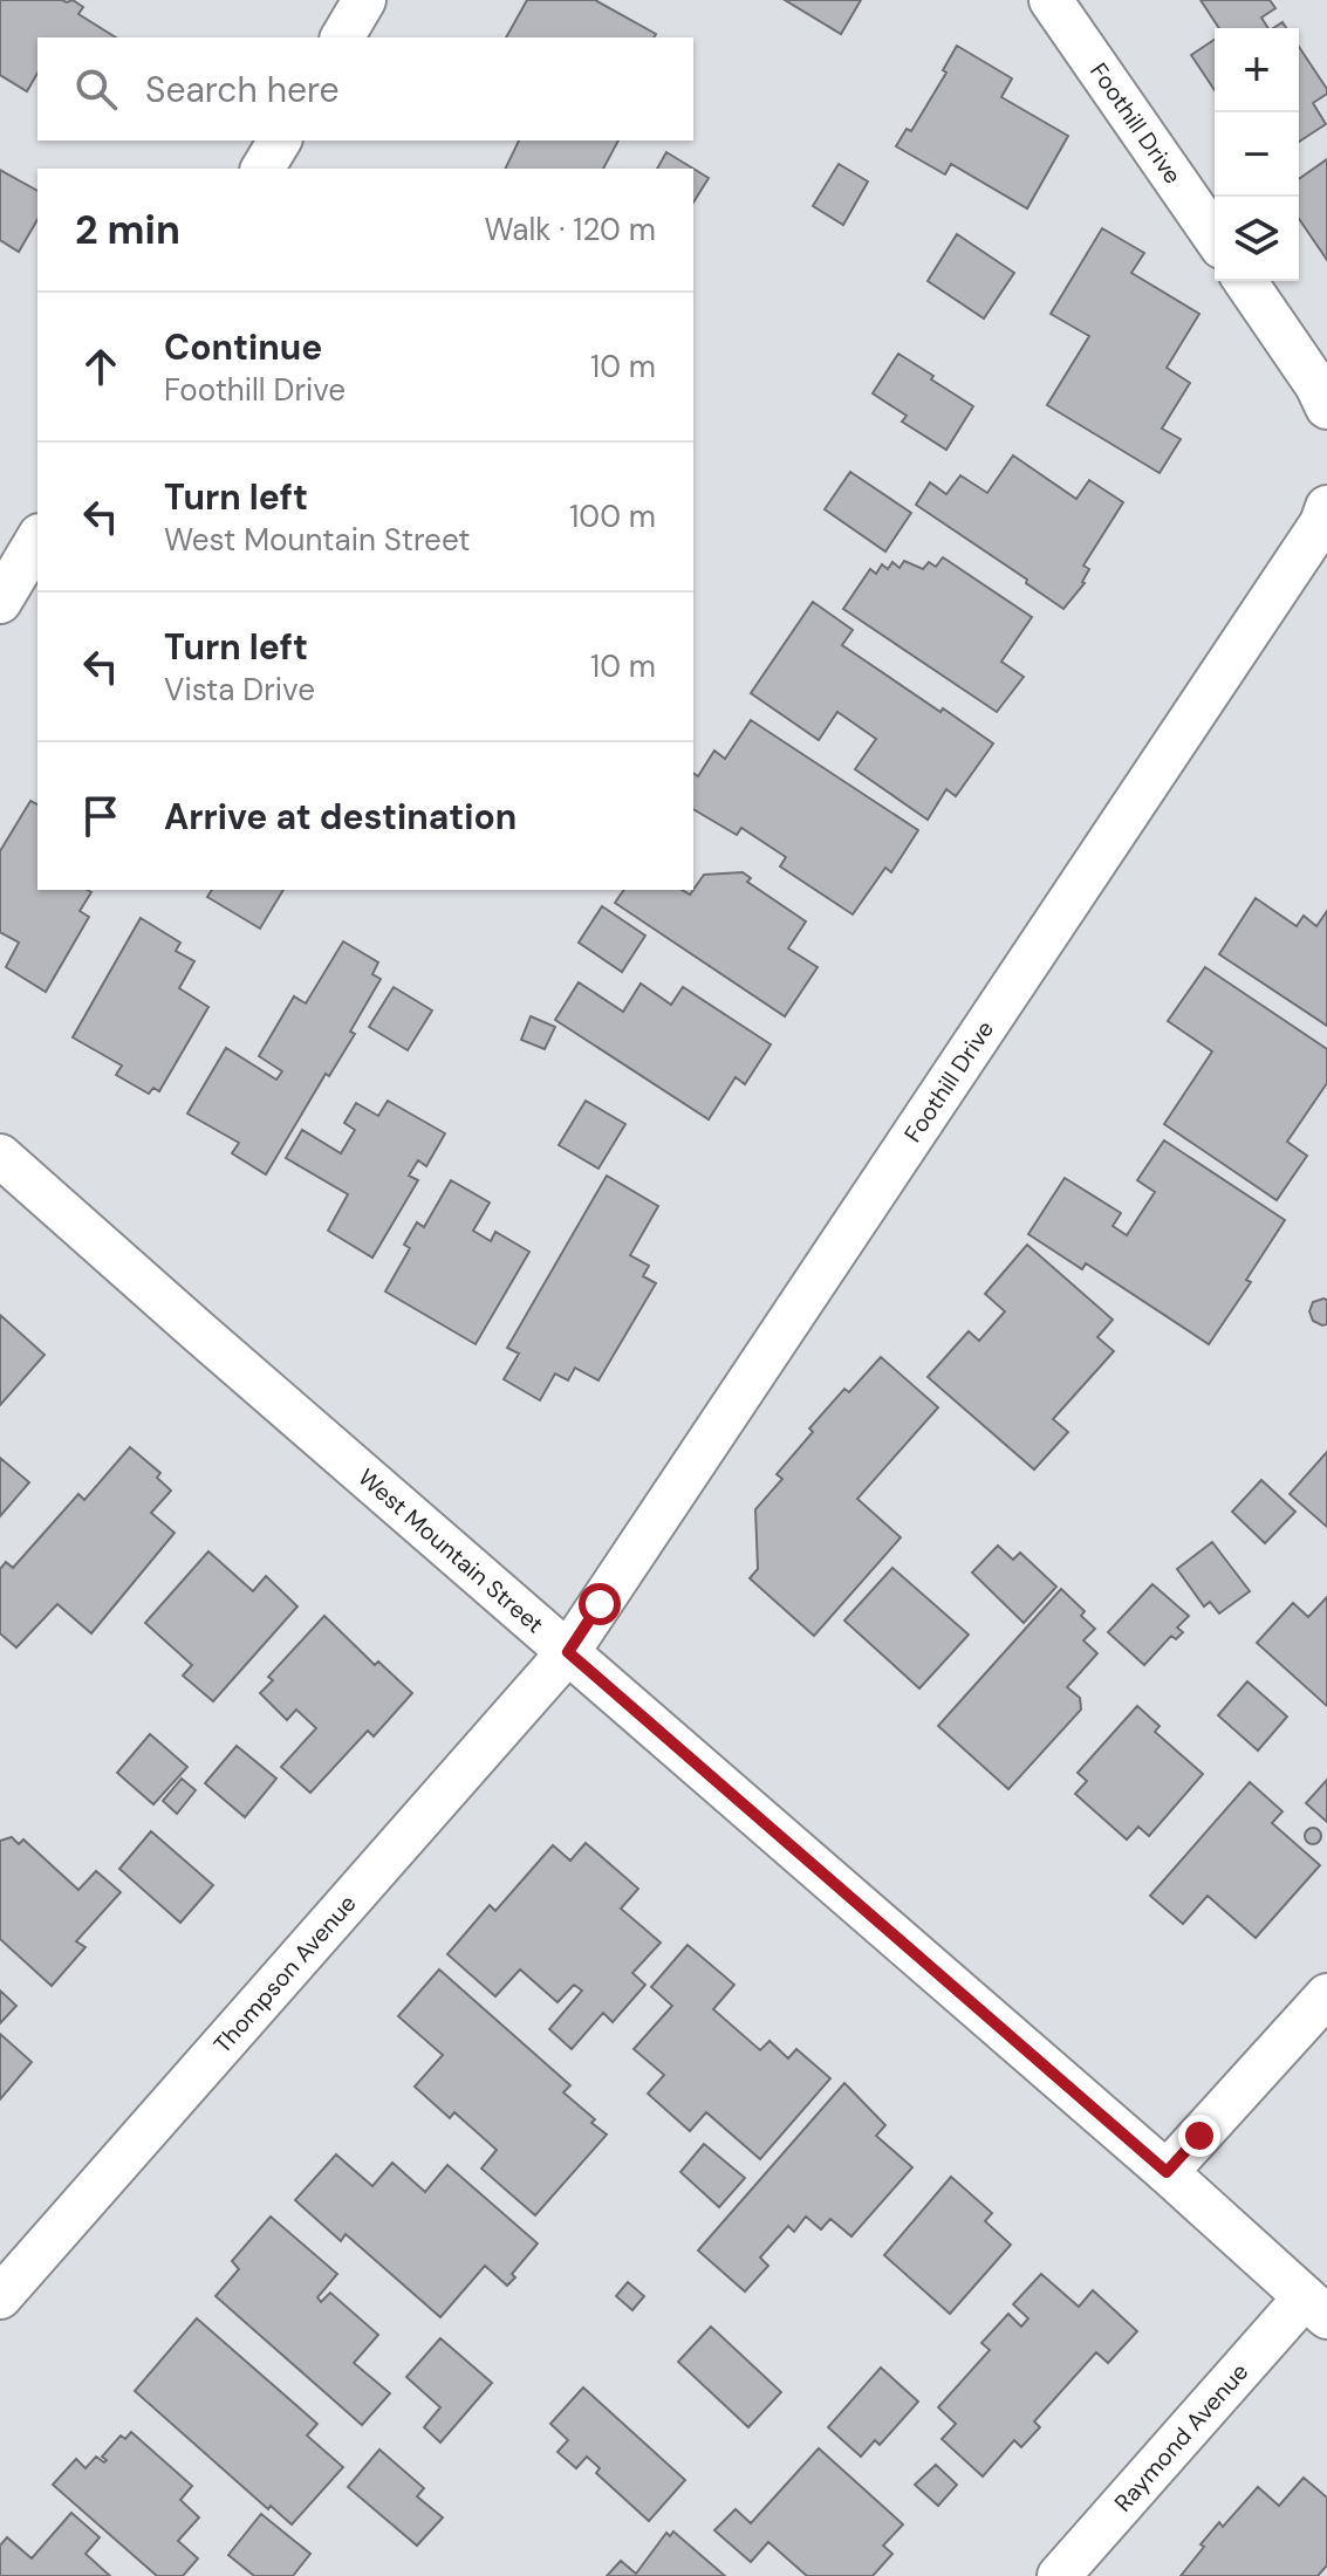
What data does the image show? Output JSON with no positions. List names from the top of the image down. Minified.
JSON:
{"streets":{"street":["Foothill Drive","West Mountain Street","Thompson Avenue","Raymond Avenue"]},"crossings":[["Foothill Drive","West Mountain Street"],["Foothill Drive","Thompson Avenue"],["West Mountain Street","Thompson Avenue"],["West Mountain Street","Raymond Avenue"]],"page":{"map_buttons":["+","−"],"search":"Search here","heading":["2 min","Walk · 120 m"],"list":[["Continue","Foothill Drive","10 m"],["Turn left","West Mountain Street","100 m"],["Turn left","Vista Drive","10 m"],"Arrive at destination"]}}
